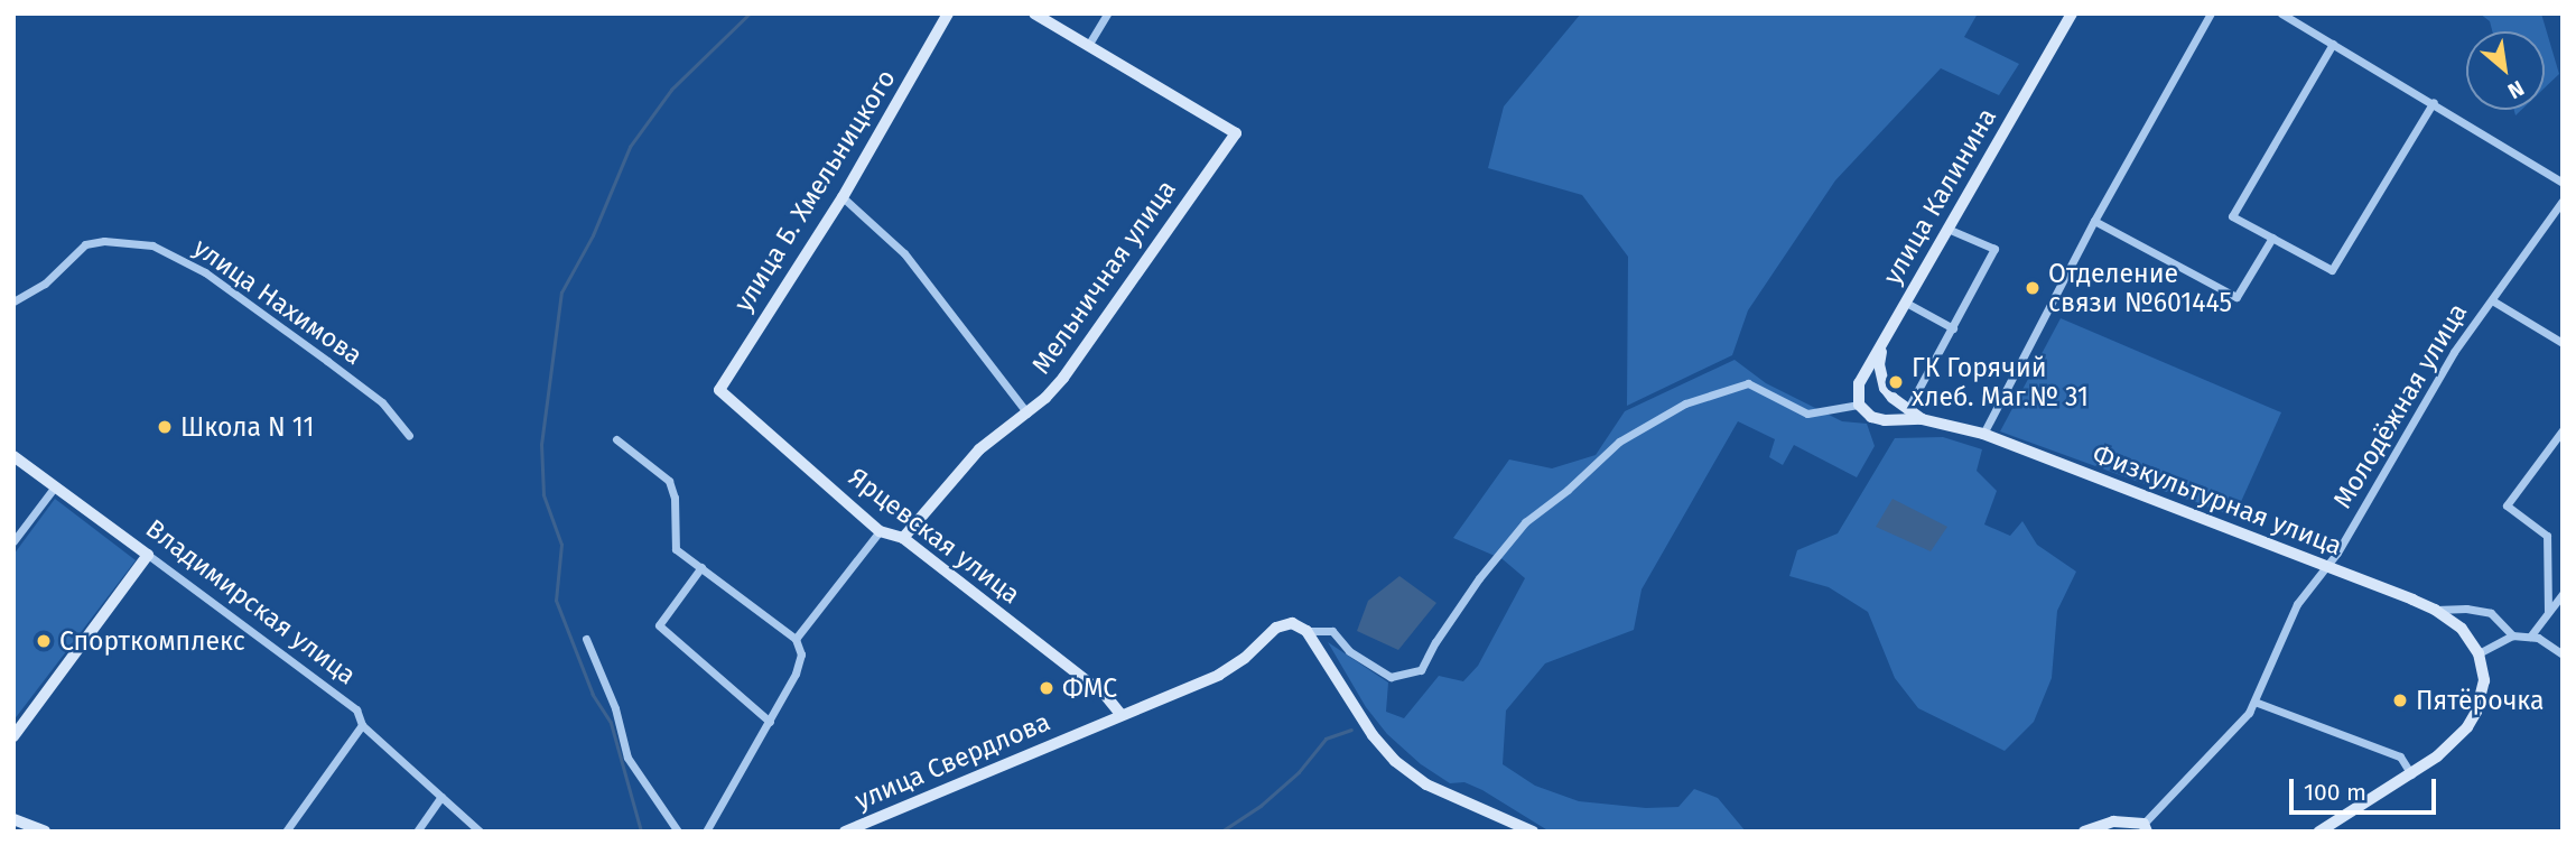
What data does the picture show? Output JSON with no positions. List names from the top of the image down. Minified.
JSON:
{"streets":{"main road":["улица Б. Хмельницкого","улица Калинина","Мельничная улица","Физкультурная улица","Ярцевская улица","Владимирская улица","улица Свердлова"],"street":["улица Нахимова","Молодёжная улица"]},"crossings":[["улица Б. Хмельницкого","Ярцевская улица"],["улица Калинина","Физкультурная улица"],["Мельничная улица","Ярцевская улица"],["Молодёжная улица","Физкультурная улица"],["Ярцевская улица","улица Свердлова"]],"places":["Отделение связи №601445","ГК Горячий хлеб. Маг.№ 31","Школа N 11","Спорткомплекс","ФМС","Пятёрочка"],"scale_bar":"100 m","north":"bottom right"}
